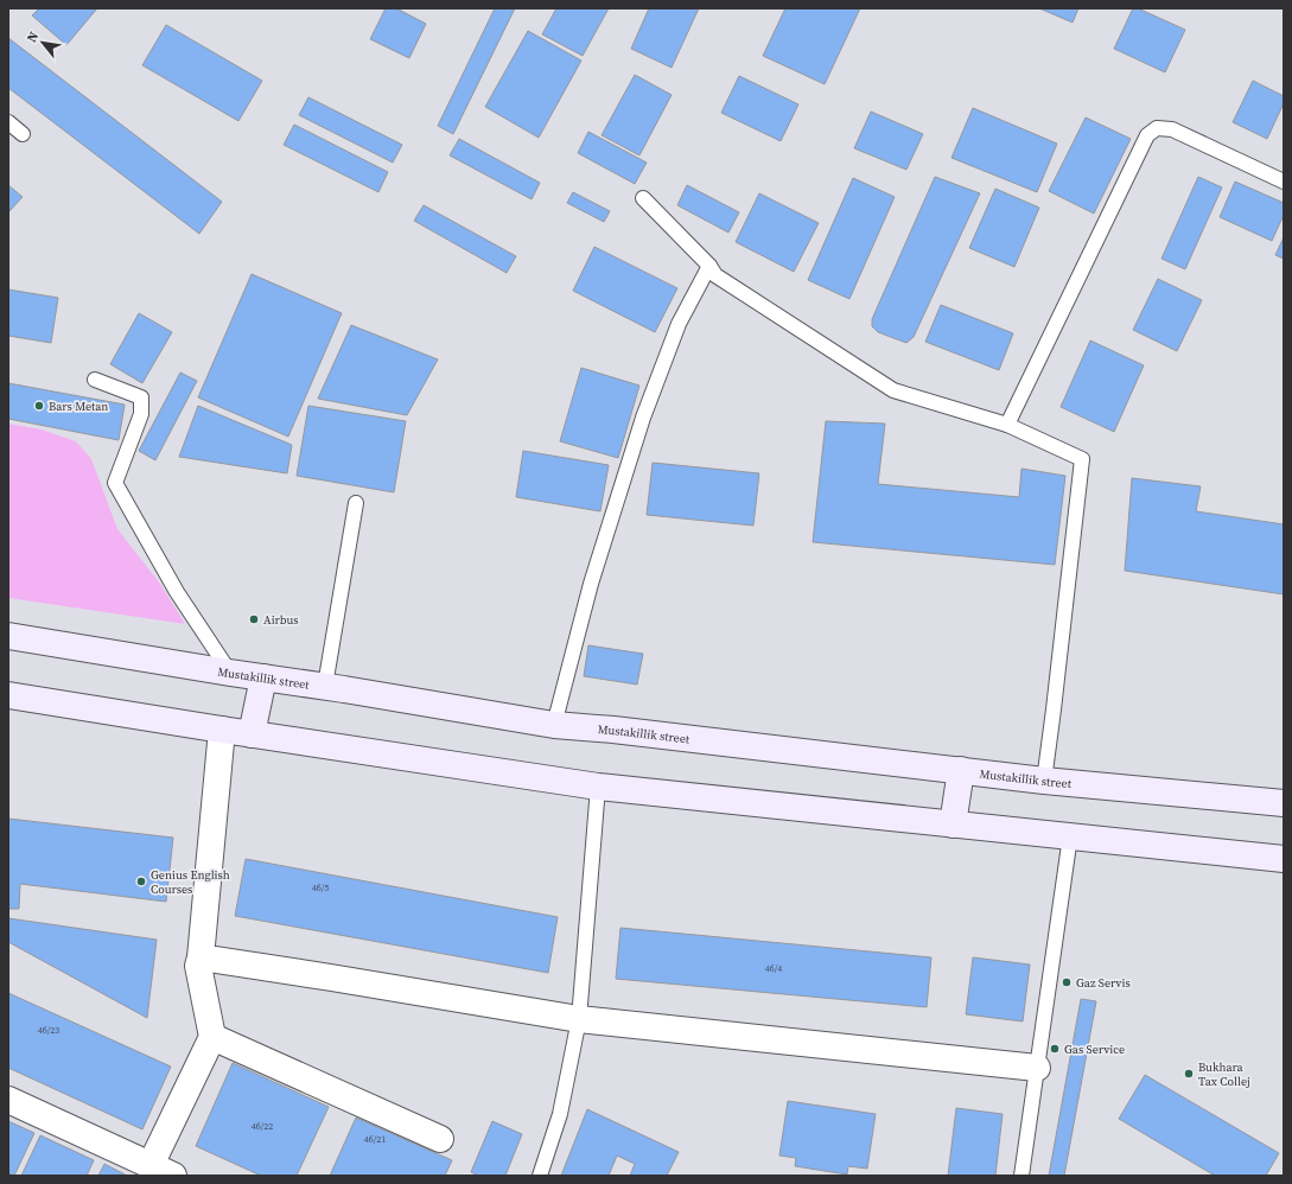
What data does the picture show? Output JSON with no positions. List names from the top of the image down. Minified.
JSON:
{"streets":{"main road":["Mustakillik street"]},"places":["Bars Metan","Airbus","Genius English Courses","Gaz Servis","Gas Service","Bukhara Tax Collej"],"house_numbers":["46/5","46/4","46/23","46/22","46/21"],"north":"top left"}
